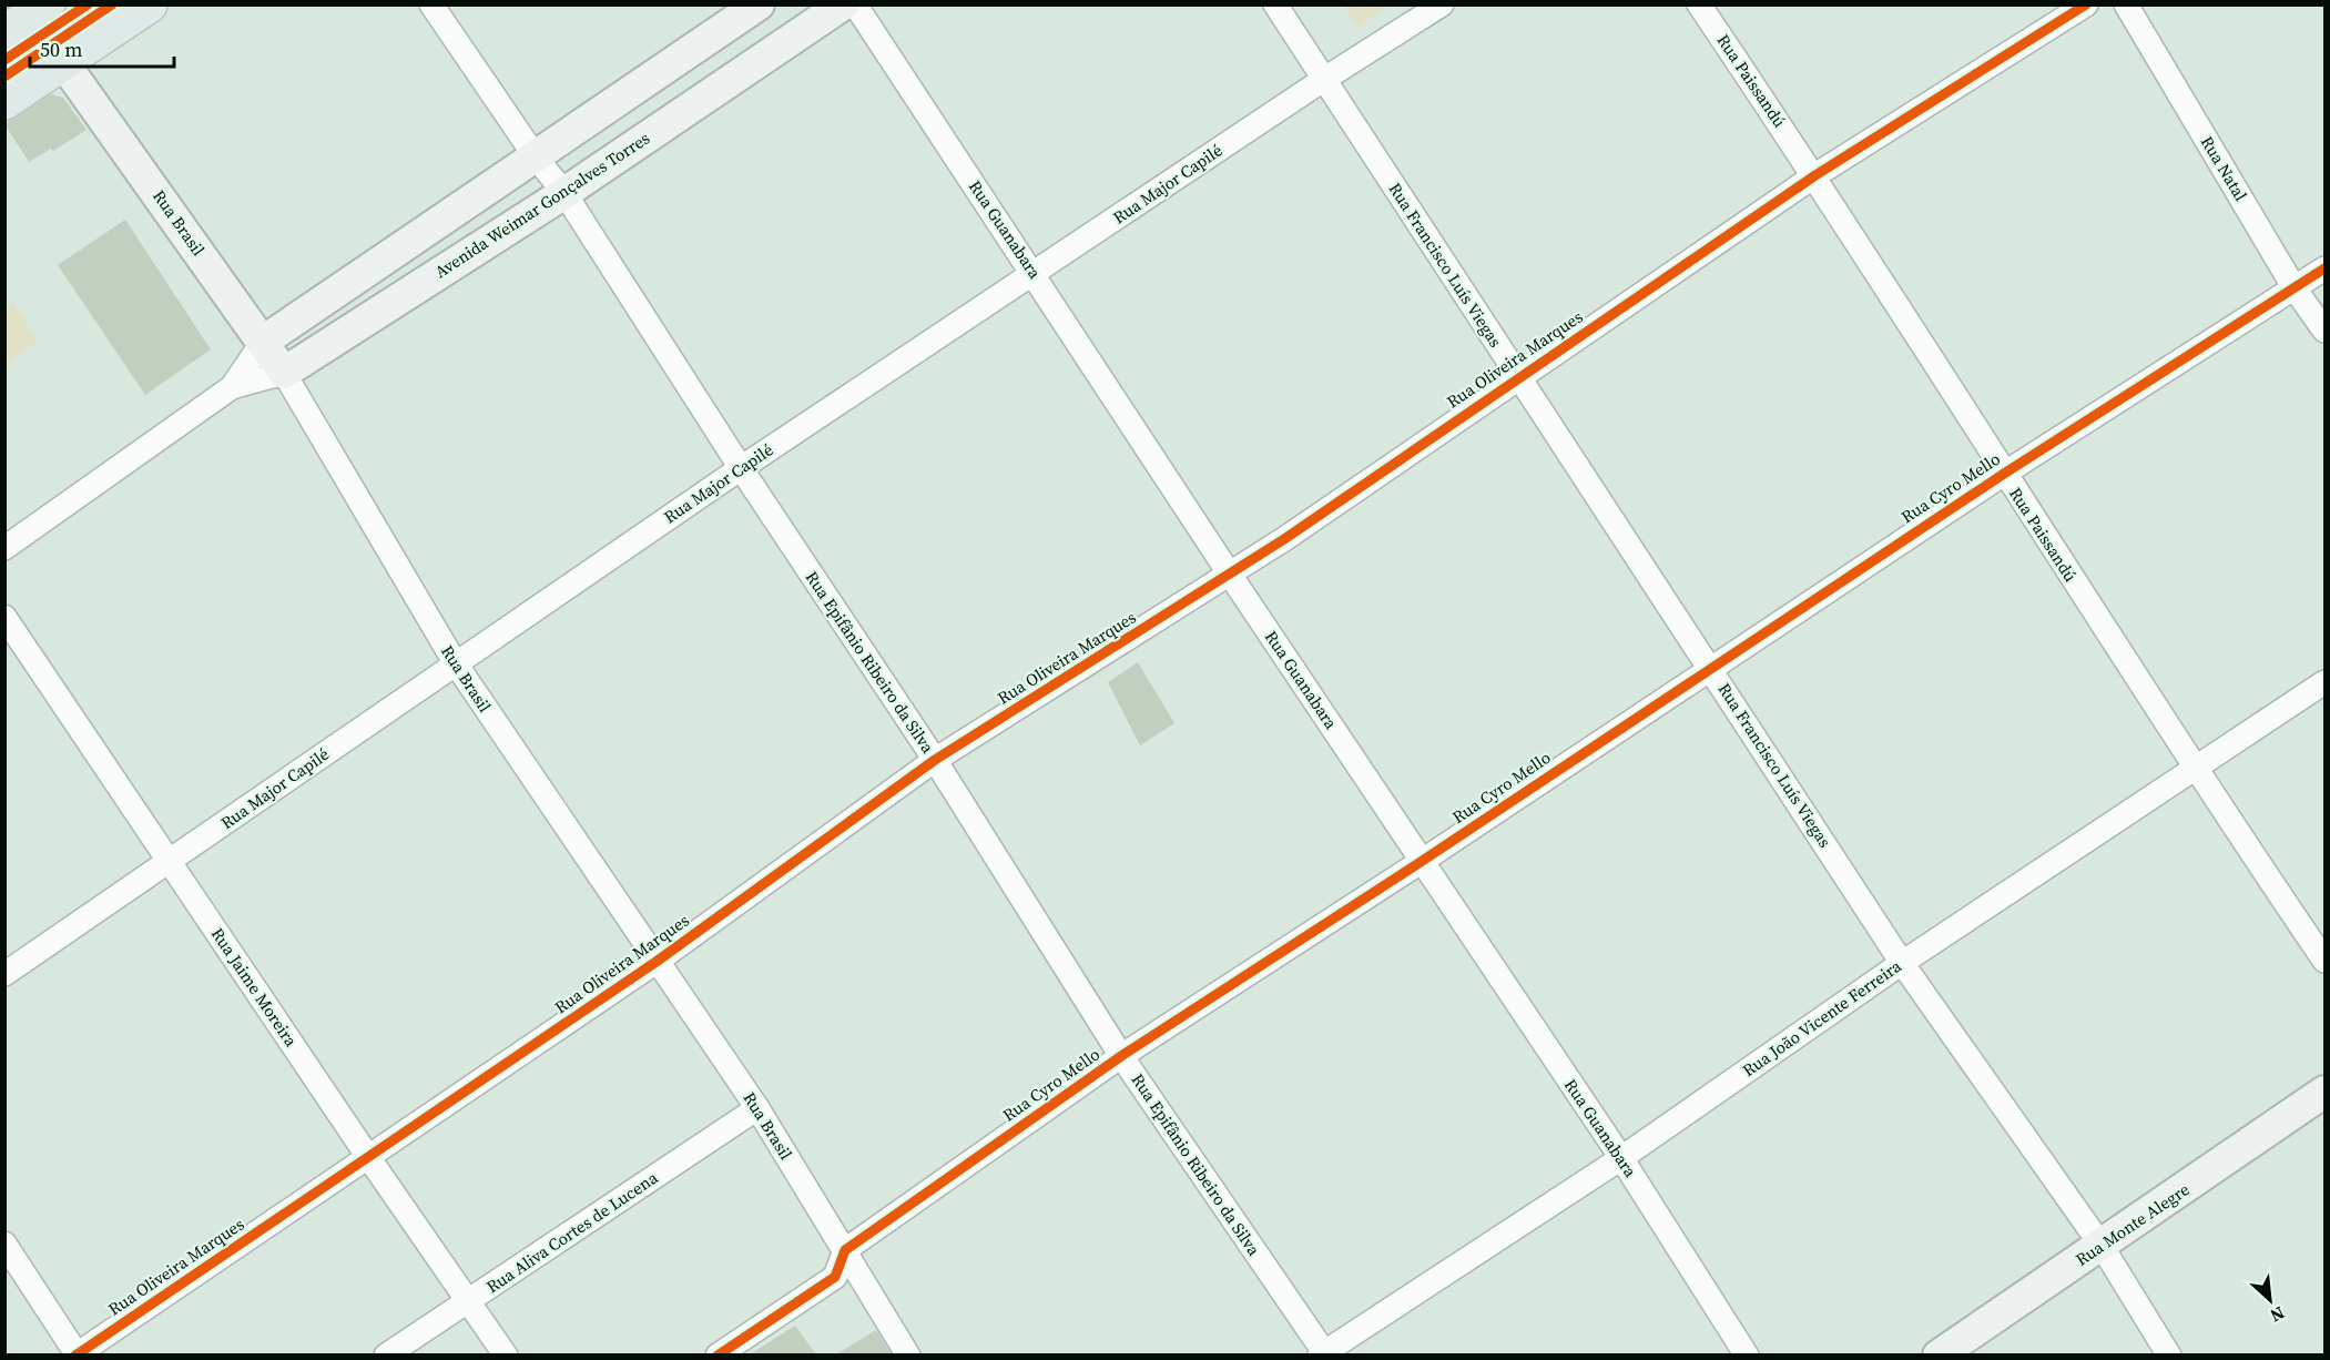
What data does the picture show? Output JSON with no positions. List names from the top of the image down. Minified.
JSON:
{"streets":{"main road":["Avenida Weimar Gonçalves Torres","Rua Brasil","Rua Monte Alegre"],"street":["Rua Paissandú","Rua Natal","Rua Major Capilé","Rua Guanabara","Rua Francisco Luís Viegas","Rua Oliveira Marques","Rua Cyro Mello","Rua Epifânio Ribeiro da Silva","Rua Jaime Moreira","Rua João Vicente Ferreira","Rua Aliva Cortes de Lucena"]},"crossings":[["Rua Paissandú","Rua Oliveira Marques"],["Rua Paissandú","Rua Cyro Mello"],["Rua Paissandú","Rua João Vicente Ferreira"],["Rua Natal","Rua Cyro Mello"],["Rua Major Capilé","Rua Brasil"],["Rua Major Capilé","Rua Guanabara"],["Rua Major Capilé","Rua Francisco Luís Viegas"],["Rua Major Capilé","Rua Epifânio Ribeiro da Silva"],["Rua Major Capilé","Rua Jaime Moreira"],["Avenida Weimar Gonçalves Torres","Rua Brasil"],["Avenida Weimar Gonçalves Torres","Rua Epifânio Ribeiro da Silva"],["Rua Brasil","Rua Oliveira Marques"],["Rua Brasil","Rua Cyro Mello"],["Rua Brasil","Rua Aliva Cortes de Lucena"],["Rua Guanabara","Rua Oliveira Marques"],["Rua Guanabara","Rua Cyro Mello"],["Rua Guanabara","Rua João Vicente Ferreira"],["Rua Francisco Luís Viegas","Rua Oliveira Marques"],["Rua Francisco Luís Viegas","Rua Cyro Mello"],["Rua Francisco Luís Viegas","Rua João Vicente Ferreira"],["Rua Francisco Luís Viegas","Rua Monte Alegre"],["Rua Oliveira Marques","Rua Epifânio Ribeiro da Silva"],["Rua Oliveira Marques","Rua Jaime Moreira"],["Rua Cyro Mello","Rua Epifânio Ribeiro da Silva"],["Rua Epifânio Ribeiro da Silva","Rua João Vicente Ferreira"],["Rua Jaime Moreira","Rua Aliva Cortes de Lucena"]],"scale_bar":"50 m","north":"bottom right"}
